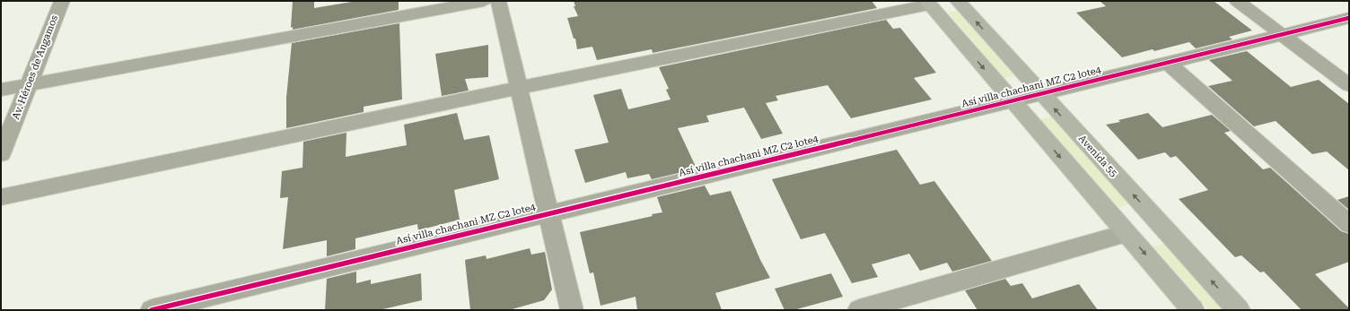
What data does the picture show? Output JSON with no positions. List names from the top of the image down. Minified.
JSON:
{"streets":{"street":["Av. Héroes de Angamos","Así villa chachani MZ C2 lote4","Avenida 55"]},"crossings":[["Así villa chachani MZ C2 lote4","Avenida 55"]]}
